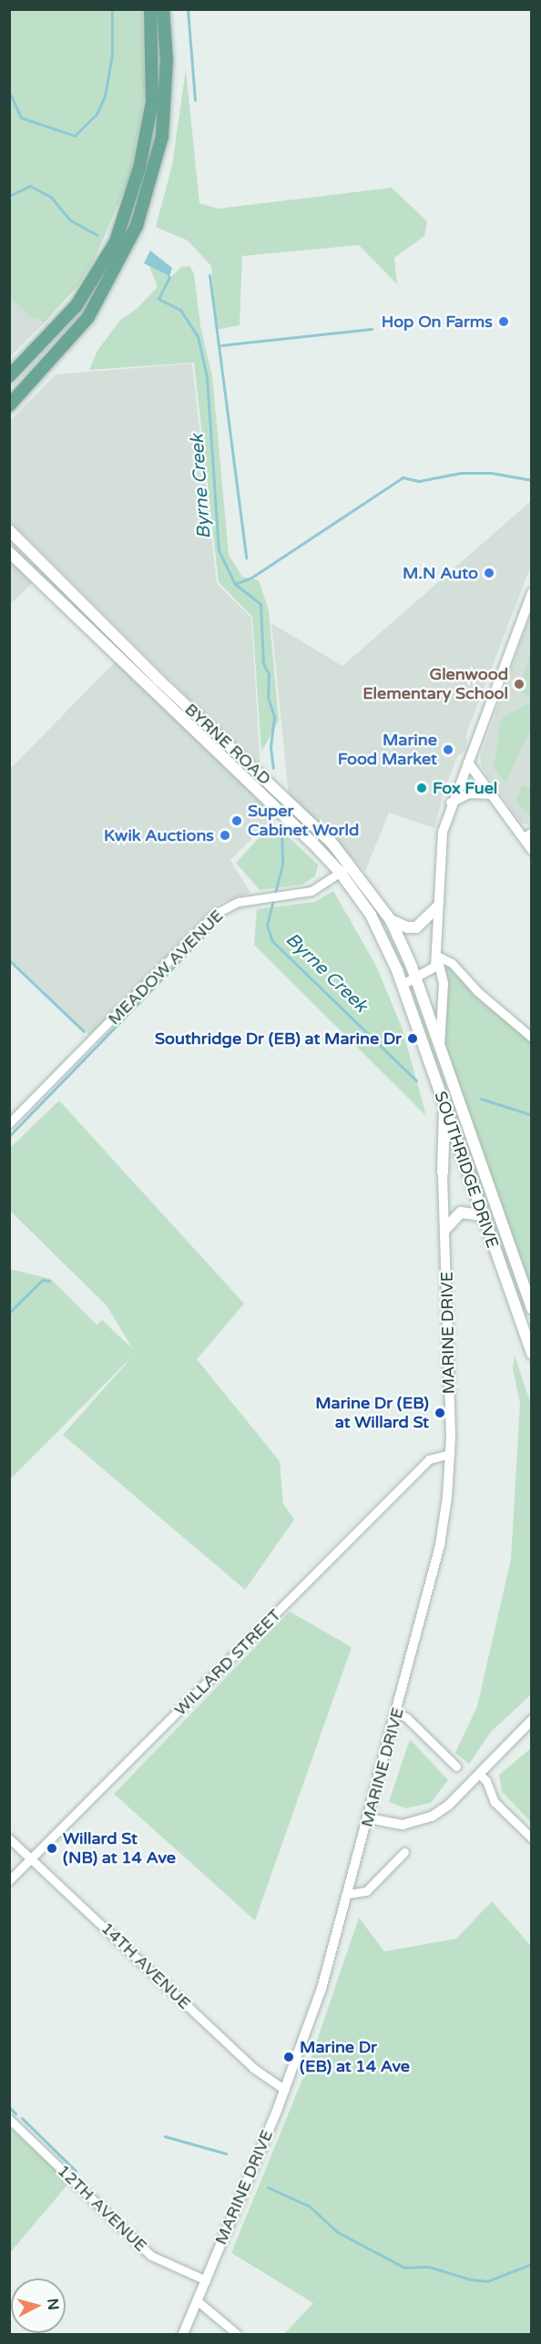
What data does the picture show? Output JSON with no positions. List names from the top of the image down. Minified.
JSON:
{"streets":{"main road":["BYRNE ROAD","SOUTHRIDGE DRIVE"],"street":["MEADOW AVENUE","MARINE DRIVE","WILLARD STREET","14TH AVENUE","12TH AVENUE"]},"crossings":[["BYRNE ROAD","MEADOW AVENUE"],["BYRNE ROAD","SOUTHRIDGE DRIVE"],["MARINE DRIVE","WILLARD STREET"],["MARINE DRIVE","14TH AVENUE"],["MARINE DRIVE","12TH AVENUE"],["WILLARD STREET","14TH AVENUE"]],"water":["Byrne Creek"],"places":["Hop On Farms","M.N Auto","Glenwood Elementary School","Marine Food Market","Fox Fuel","Super Cabinet World","Kwik Auctions","Southridge Dr (EB) at Marine Dr","Marine Dr (EB) at Willard St","Willard St (NB) at 14 Ave","Marine Dr (EB) at 14 Ave"],"north":"right"}
